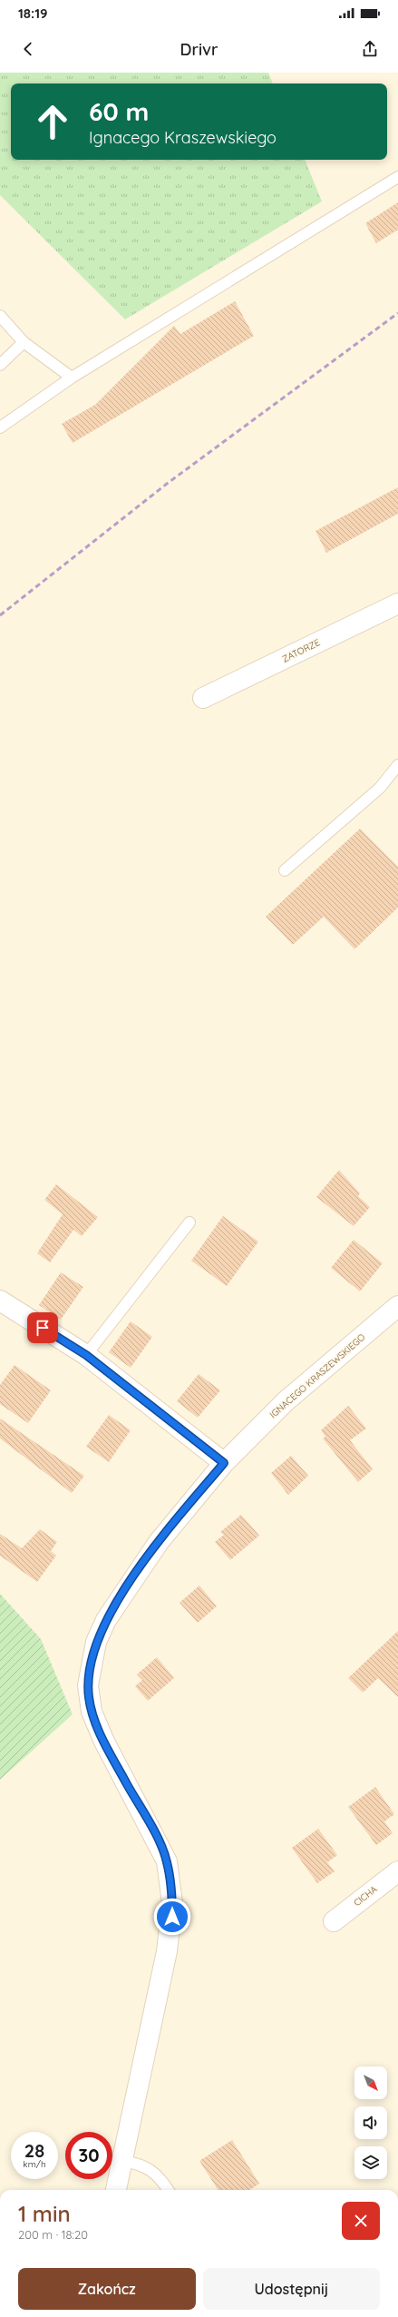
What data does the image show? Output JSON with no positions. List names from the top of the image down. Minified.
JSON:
{"streets":{"street":["ZATORZE","IGNACEGO KRASZEWSKIEGO","CICHA"]},"north":"bottom right","page":{"status":"18:19","header":"Drivr","turn":["60 m","Ignacego Kraszewskiego"],"speed":"28 km/h","limit":"30","heading":["1 min","200 m · 18:20"],"buttons":["Zakończ","Udostępnij"]}}
